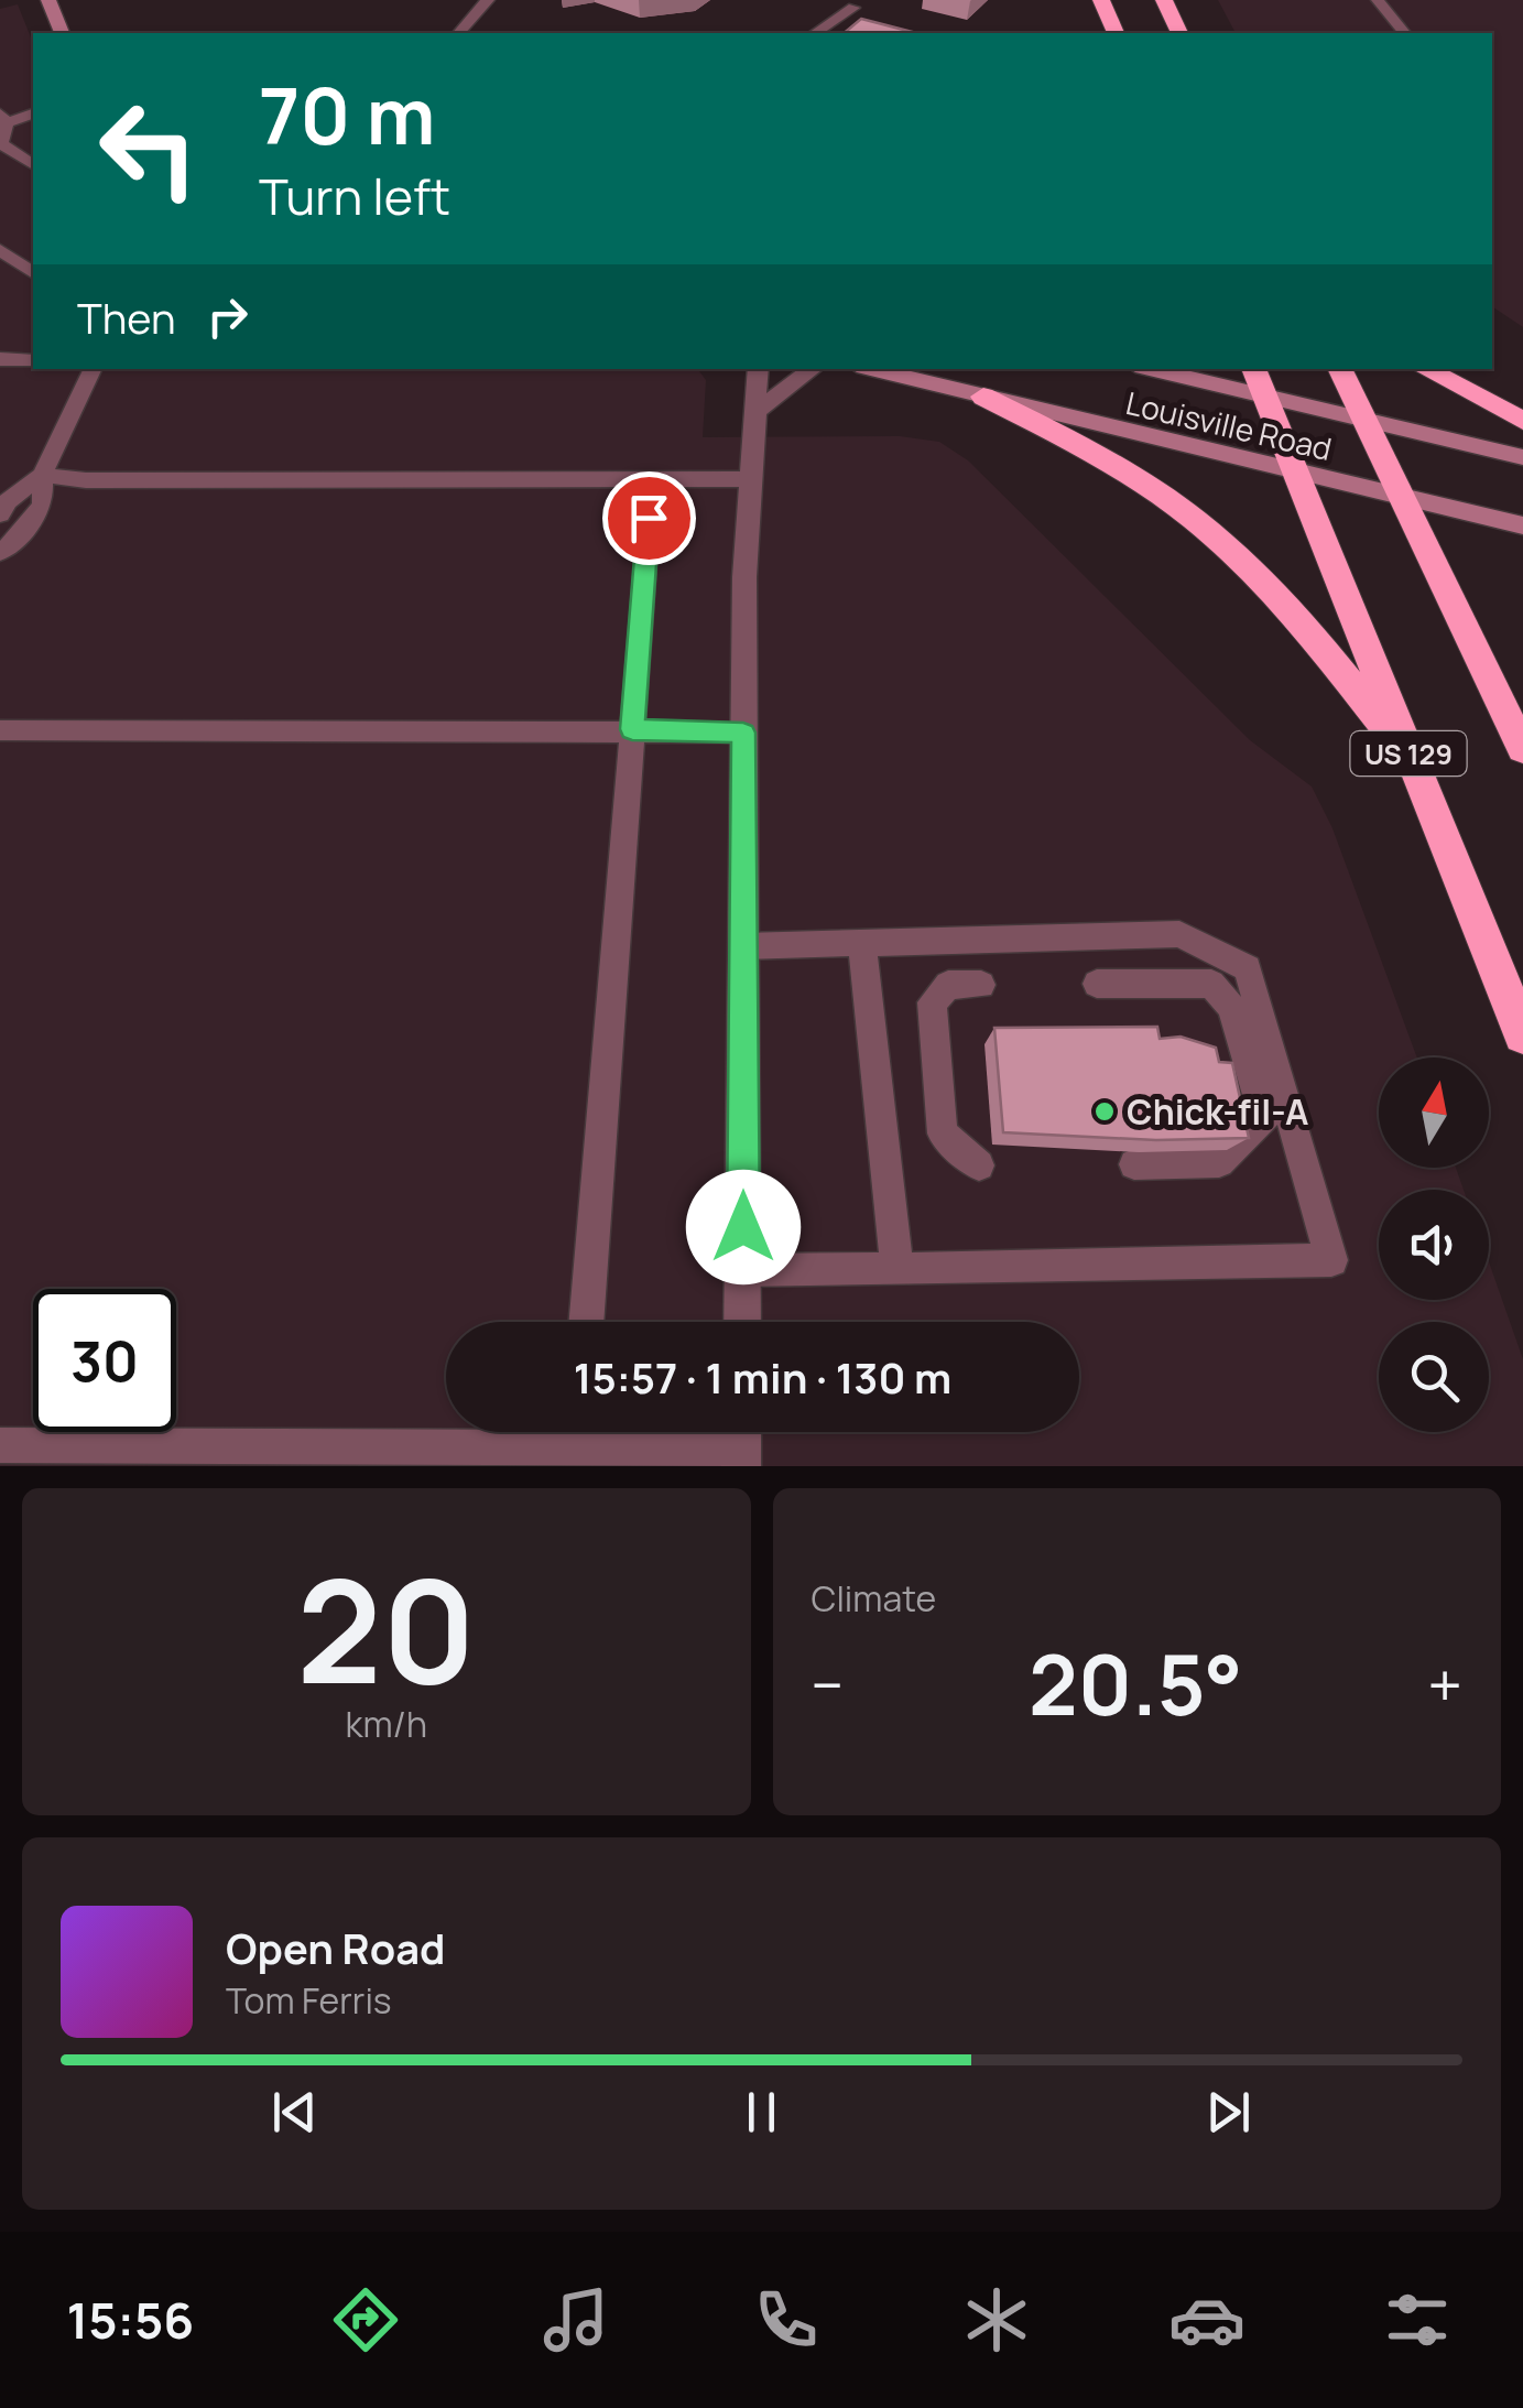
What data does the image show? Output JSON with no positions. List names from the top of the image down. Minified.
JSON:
{"streets":{"highway":["US 129"],"main road":["Louisville Road"]},"crossings":[["Louisville Road","US 129"]],"places":["Chick-fil-A"],"north":"top","page":{"turn":["70 m","Turn left"],"then":"Then","limit":"30","trip":"15:57 · 1 min · 130 m","tile":[["20","km/h"],"Climate"],"heat":["−","20.5°","+"],"song":["Open Road","Tom Ferris"],"tabs":"15:56"}}
